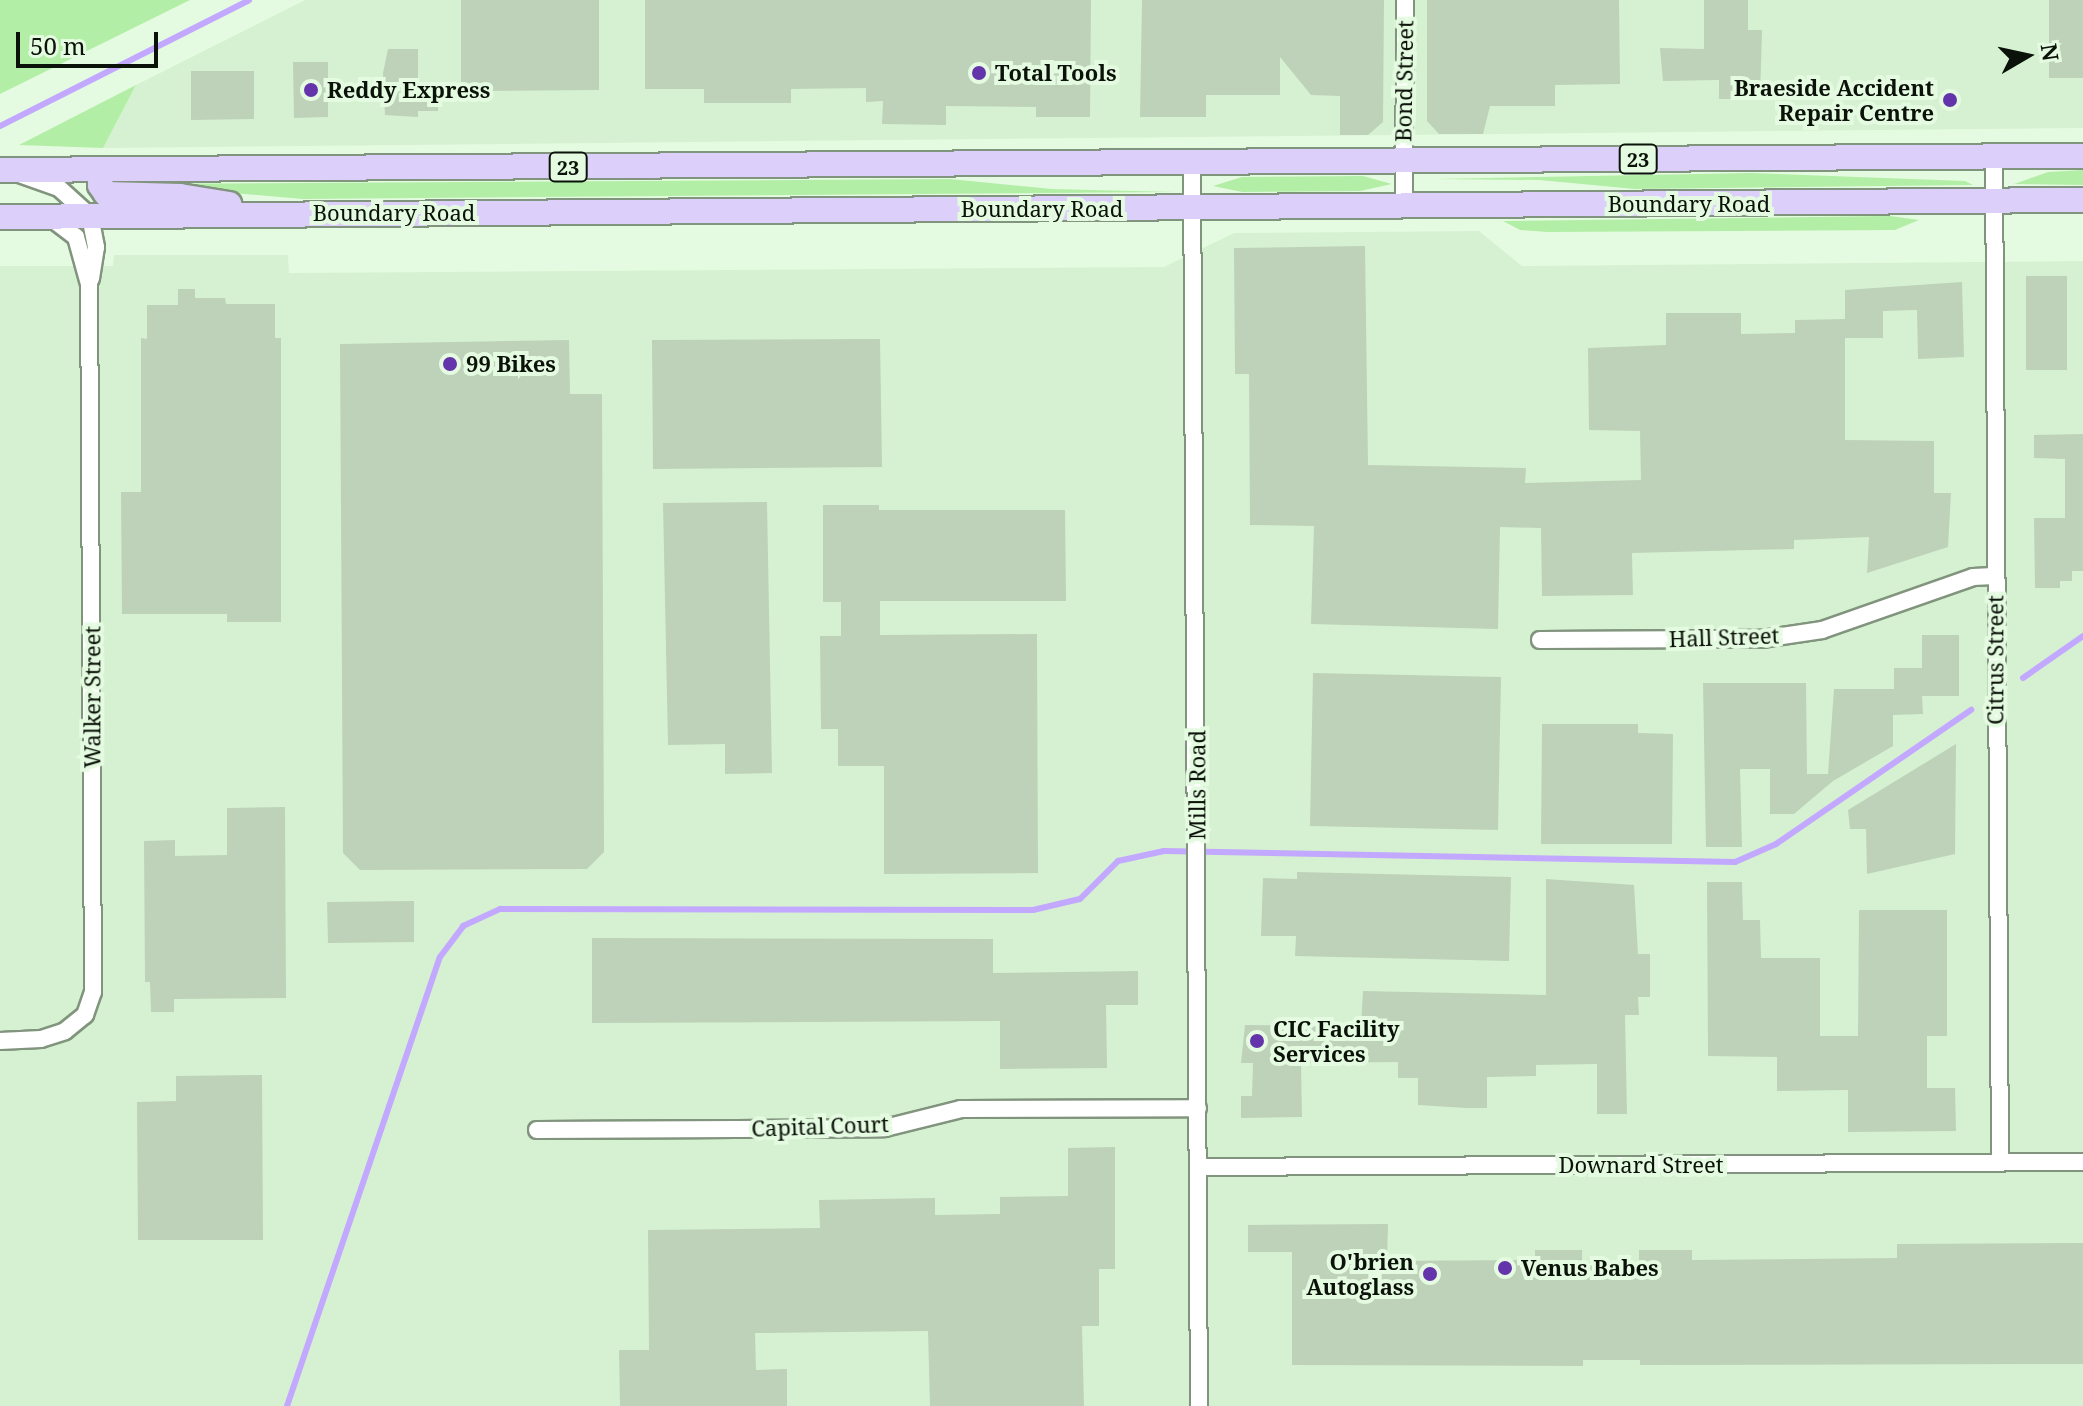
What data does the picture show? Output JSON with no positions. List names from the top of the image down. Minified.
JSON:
{"streets":{"main road":["23","Boundary Road"],"street":["Bond Street","Hall Street","Citrus Street","Walker Street","Mills Road","Capital Court","Downard Street"]},"crossings":[["Bond Street","Boundary Road"],["Boundary Road","Citrus Street"],["Boundary Road","Walker Street"],["Boundary Road","Mills Road"],["Hall Street","Citrus Street"],["Citrus Street","Downard Street"],["Mills Road","Capital Court"],["Mills Road","Downard Street"]],"places":["Total Tools","Reddy Express","Braeside Accident Repair Centre","99 Bikes","CIC Facility Services","Venus Babes","O'brien Autoglass"],"scale_bar":"50 m","north":"right"}
